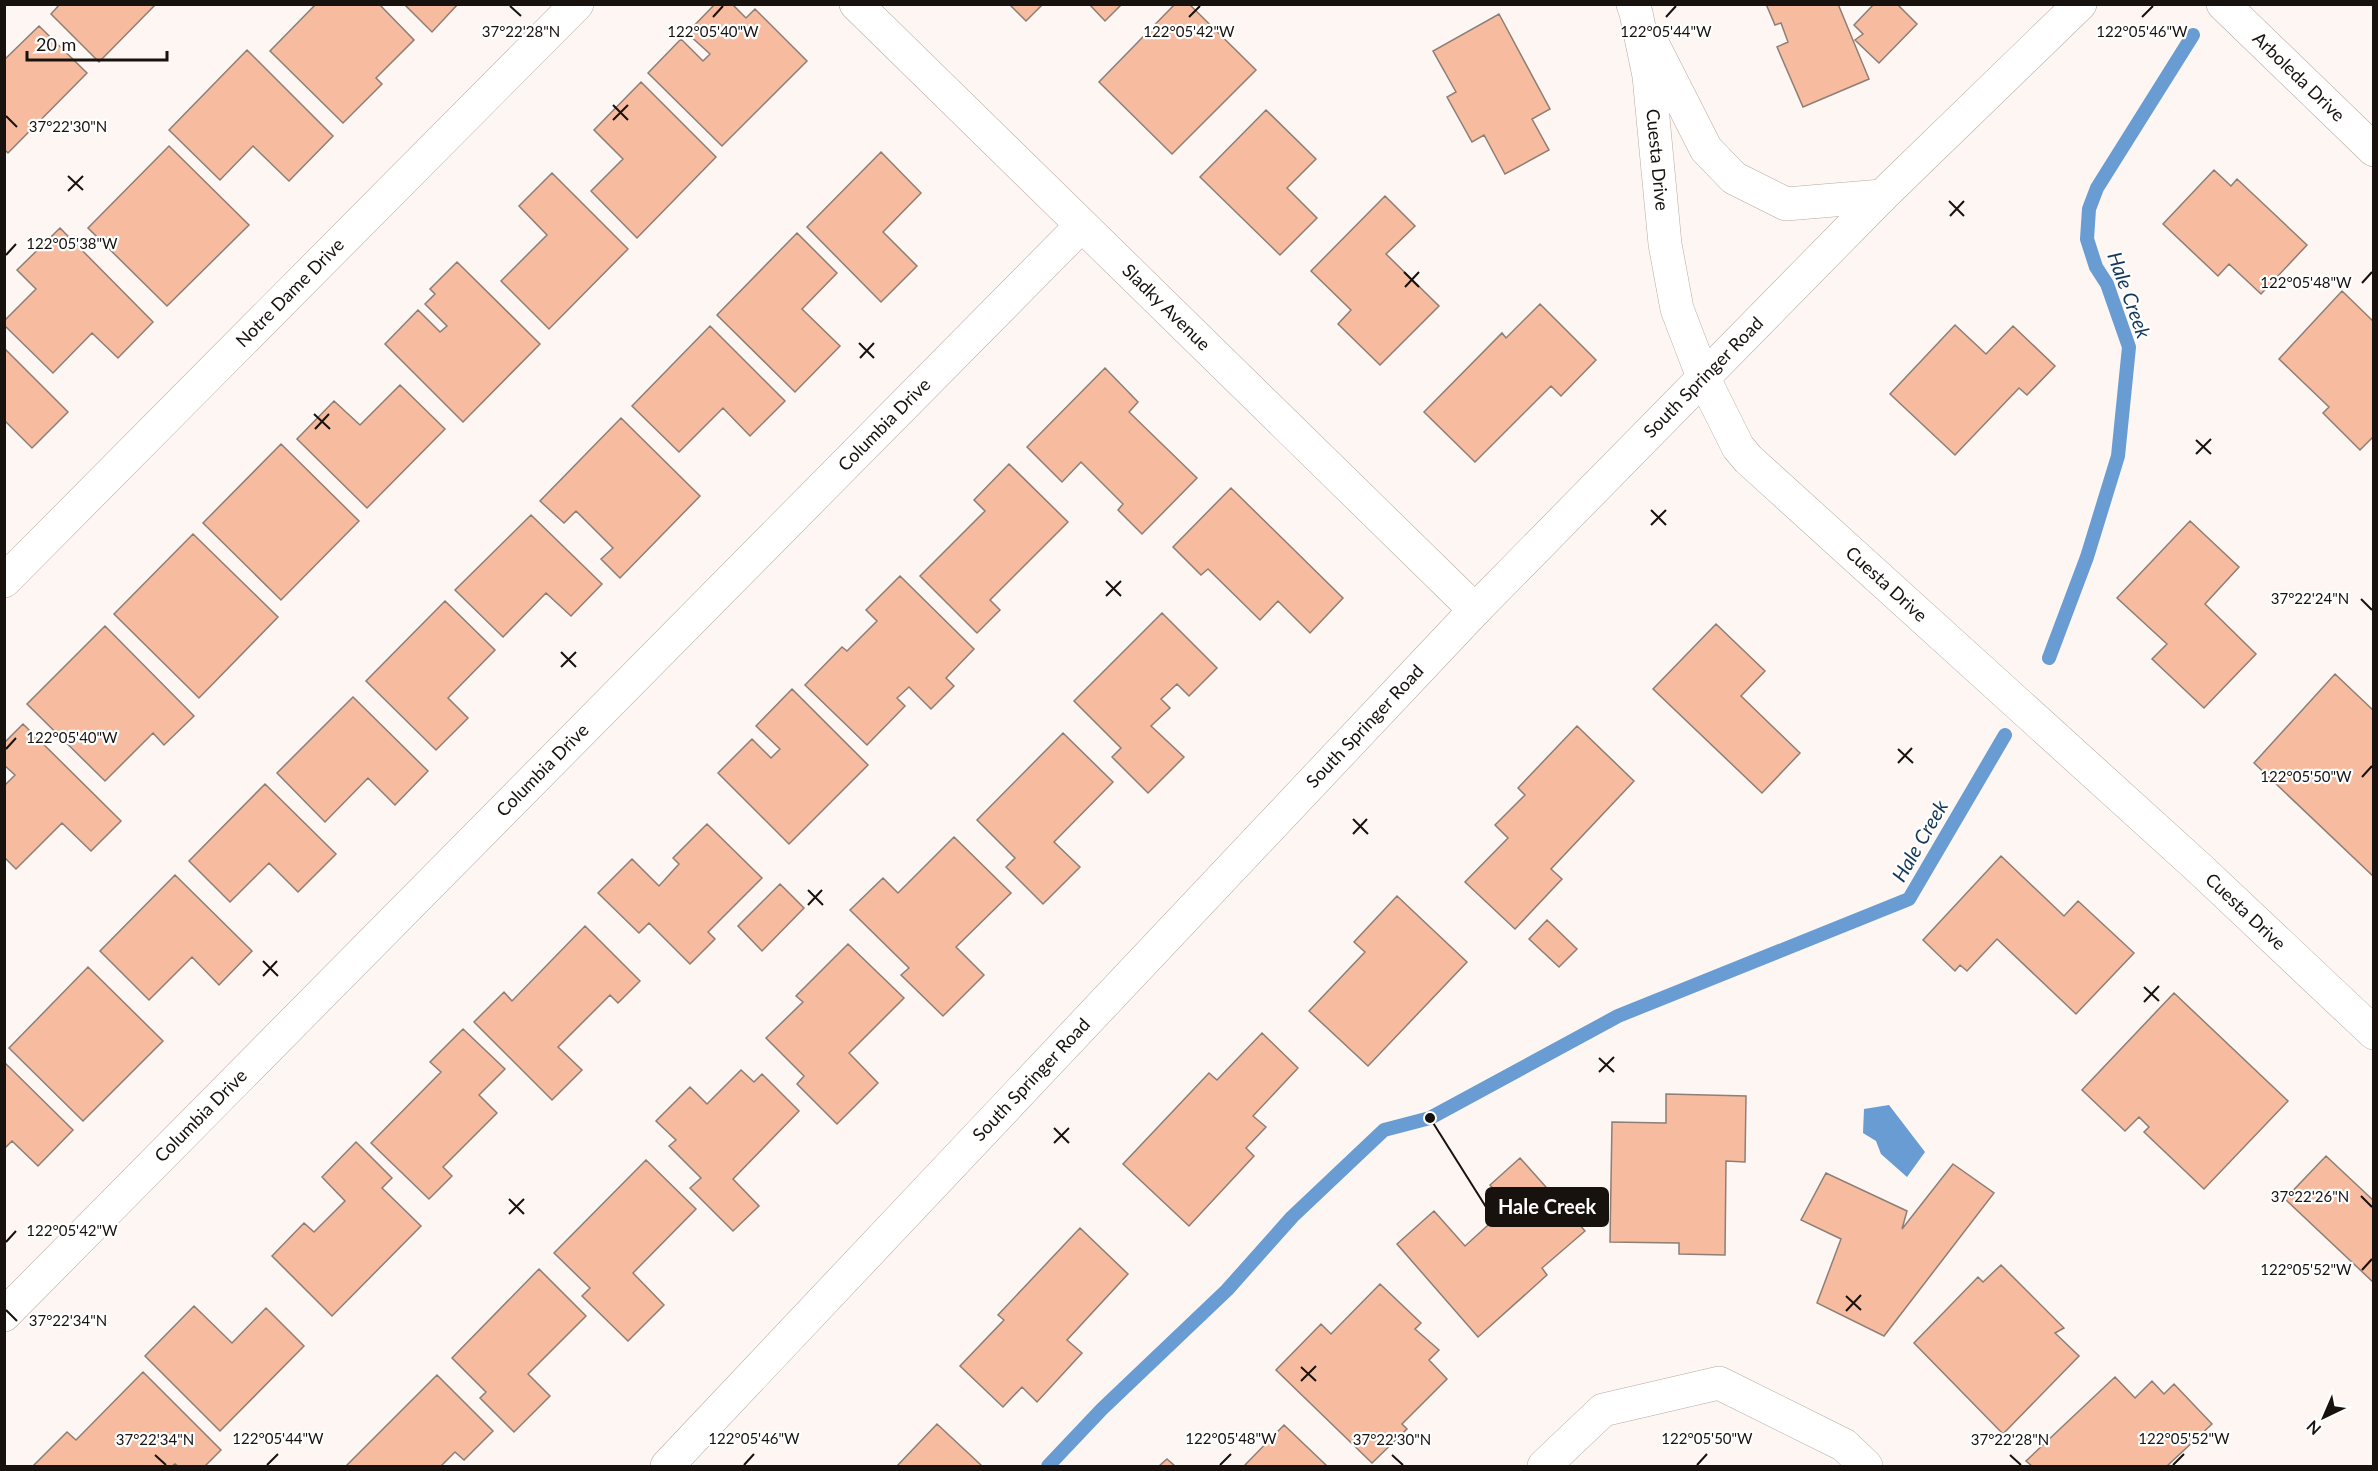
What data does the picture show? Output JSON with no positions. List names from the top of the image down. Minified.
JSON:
{"streets":{"street":["Arboleda Drive","Cuesta Drive","Notre Dame Drive","Sladky Avenue","South Springer Road","Columbia Drive"]},"crossings":[["Cuesta Drive","South Springer Road"],["Sladky Avenue","South Springer Road"],["Sladky Avenue","Columbia Drive"]],"water":["Hale Creek"],"places":["Hale Creek"],"scale_bar":"20 m","north":"bottom left","coordinates":["37°22'28\"N","122°05'40\"W","122°05'42\"W","122°05'44\"W","122°05'46\"W","37°22'30\"N","122°05'38\"W","122°05'48\"W","37°22'24\"N","122°05'50\"W","37°22'26\"N","122°05'52\"W","37°22'34\"N"]}
